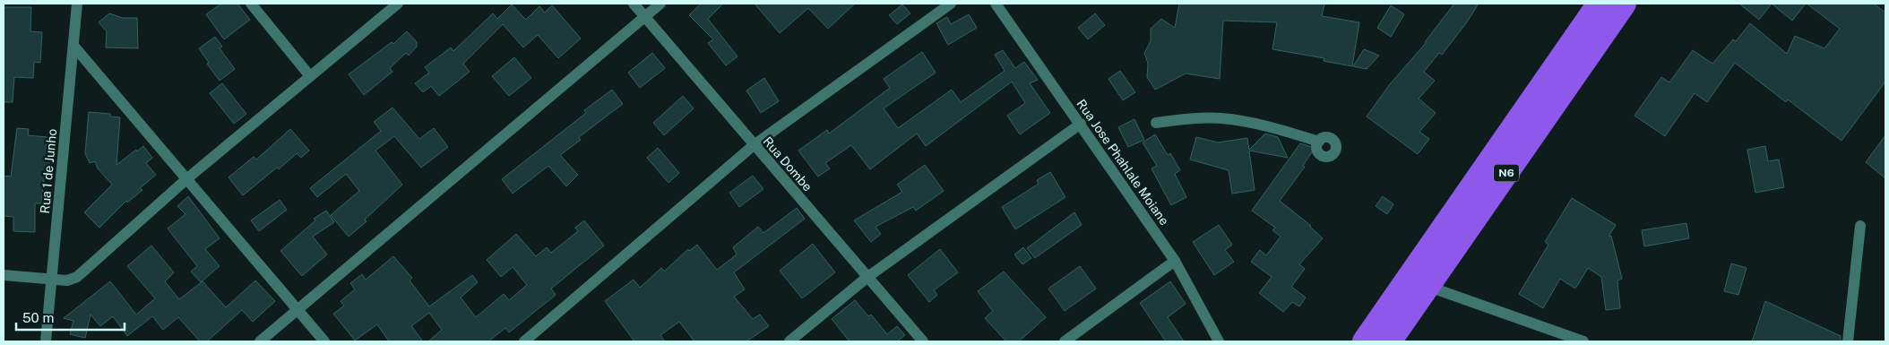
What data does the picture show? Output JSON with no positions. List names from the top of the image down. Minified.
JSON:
{"streets":{"highway":["N6"],"street":["Rua Jose Phahlale Moiane","Rua Dombe","Rua 1 de Junho"]},"scale_bar":"50 m"}
